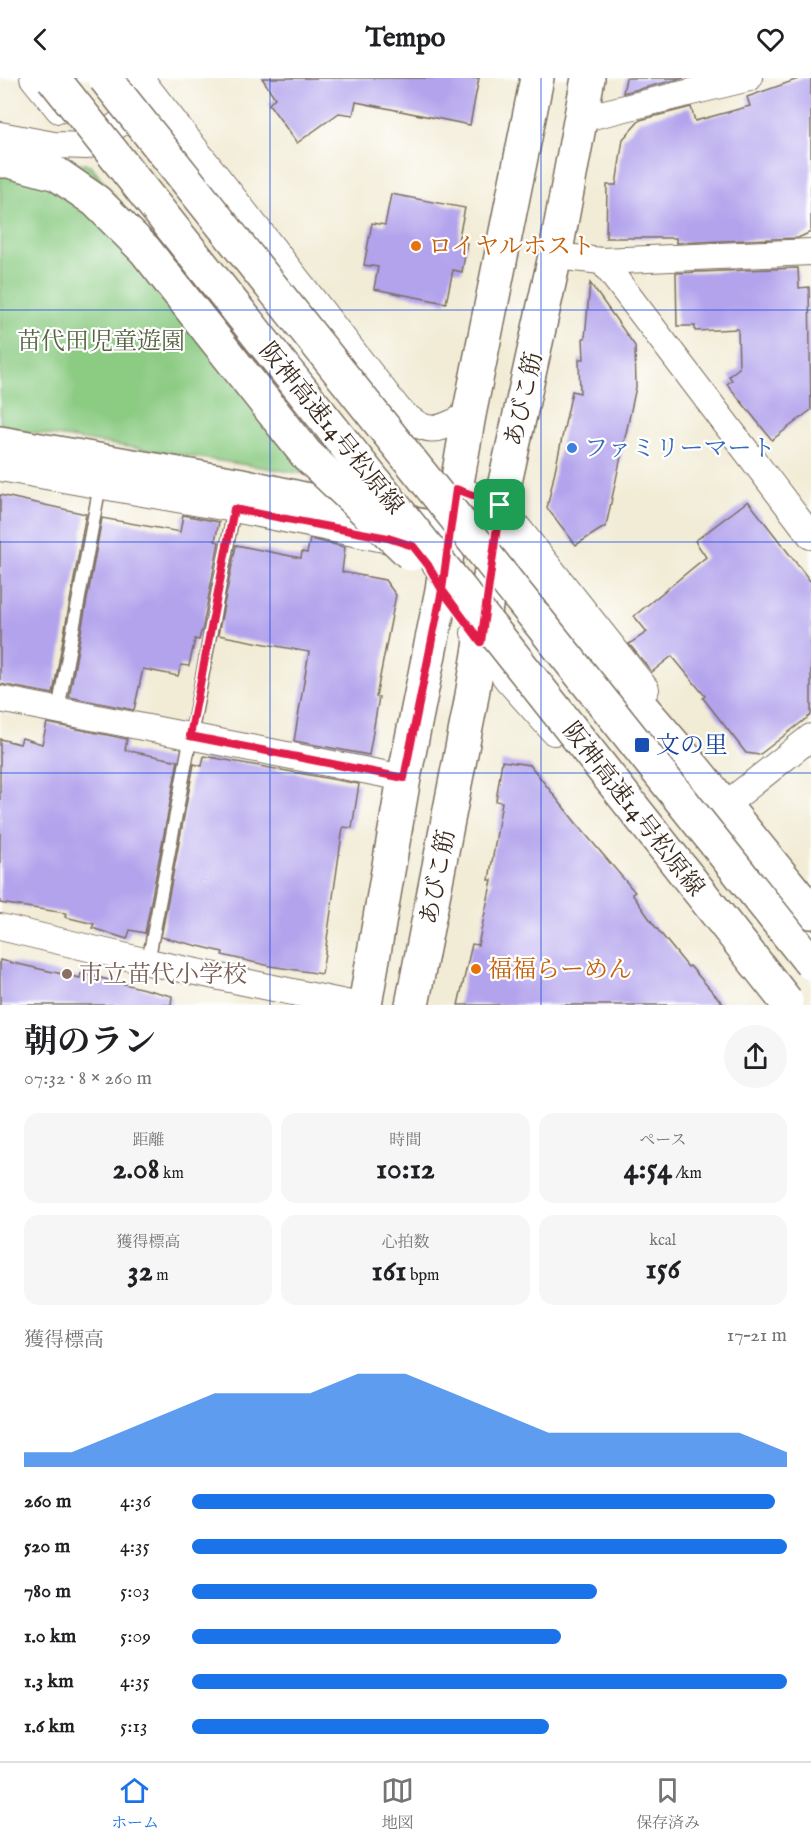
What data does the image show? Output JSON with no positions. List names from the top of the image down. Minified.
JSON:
{"streets":{"main road":["あびこ筋","阪神高速14号松原線"]},"crossings":[["あびこ筋","阪神高速14号松原線"]],"parks":["苗代田児童遊園"],"places":{"other":["ロイヤルホスト","ファミリーマート","福福らーめん","市立苗代小学校"],"transit":["文の里"]},"page":{"header":"Tempo","heading":["朝のラン","07:32 · 8 × 260 m"],"stats":[["距離","2.08 km"],["時間","10:12"],["ペース","4:54 /km"],["獲得標高","32 m"],["心拍数","161 bpm"],["kcal","156"]],"chart":["獲得標高","17–21 m"],"list":[{"name":"260 m","note":"4:36"},{"name":"520 m","note":"4:35"},{"name":"780 m","note":"5:03"},{"name":"1.0 km","note":"5:09"},{"name":"1.3 km","note":"4:35"},{"name":"1.6 km","note":"5:13"}],"tabs":["ホーム","地図","保存済み"]}}
